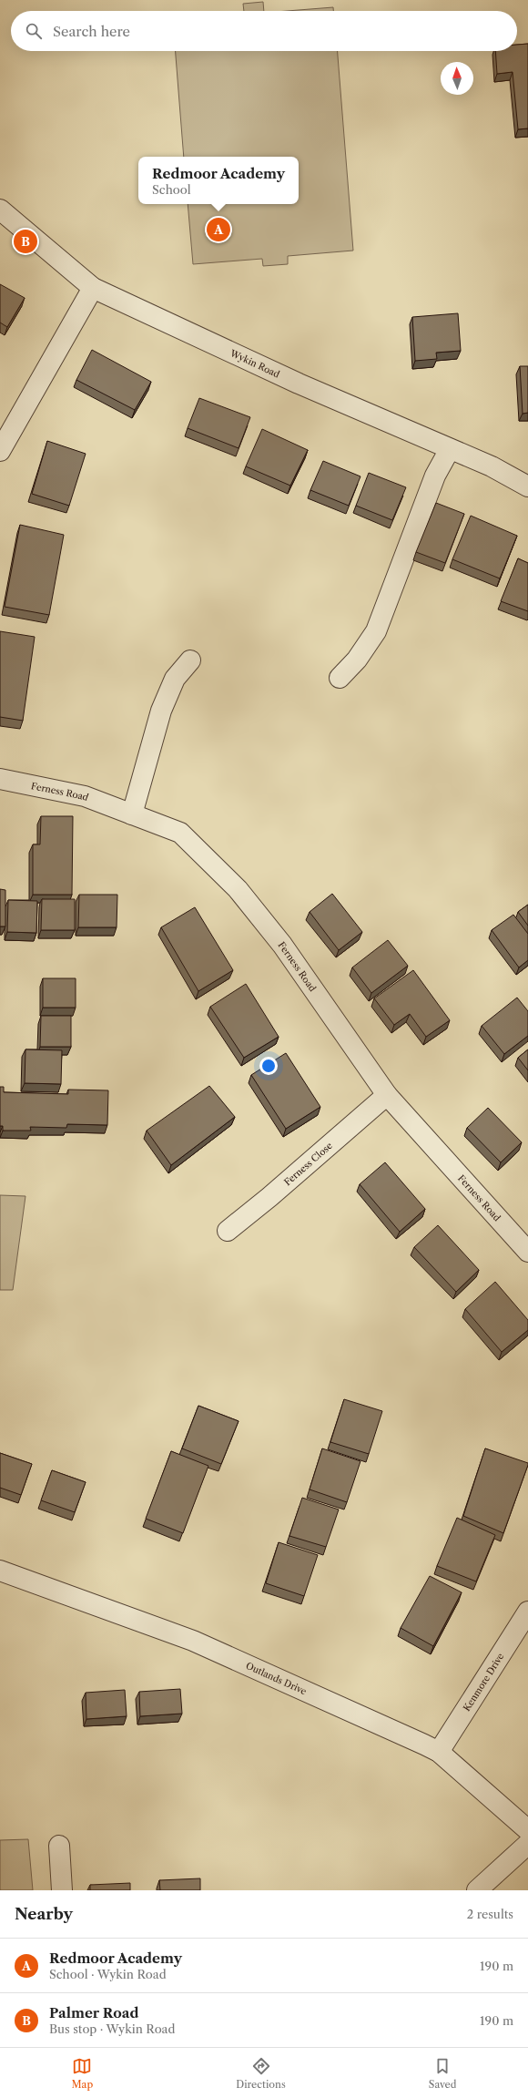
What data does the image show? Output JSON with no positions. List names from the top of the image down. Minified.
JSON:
{"streets":{"street":["Wykin Road","Ferness Road","Ferness Close","Outlands Drive","Kenmore Drive"]},"crossings":[["Ferness Road","Ferness Close"],["Outlands Drive","Kenmore Drive"]],"north":"top","page":{"search":"Search here","popup":["Redmoor Academy","School"],"pins":["A","B"],"heading":["Nearby","2 results"],"list":[{"mark":"A","name":"Redmoor Academy","note":"School · Wykin Road","value":"190 m"},{"mark":"B","name":"Palmer Road","note":"Bus stop · Wykin Road","value":"190 m"}],"nav":["Map","Directions","Saved"]}}
